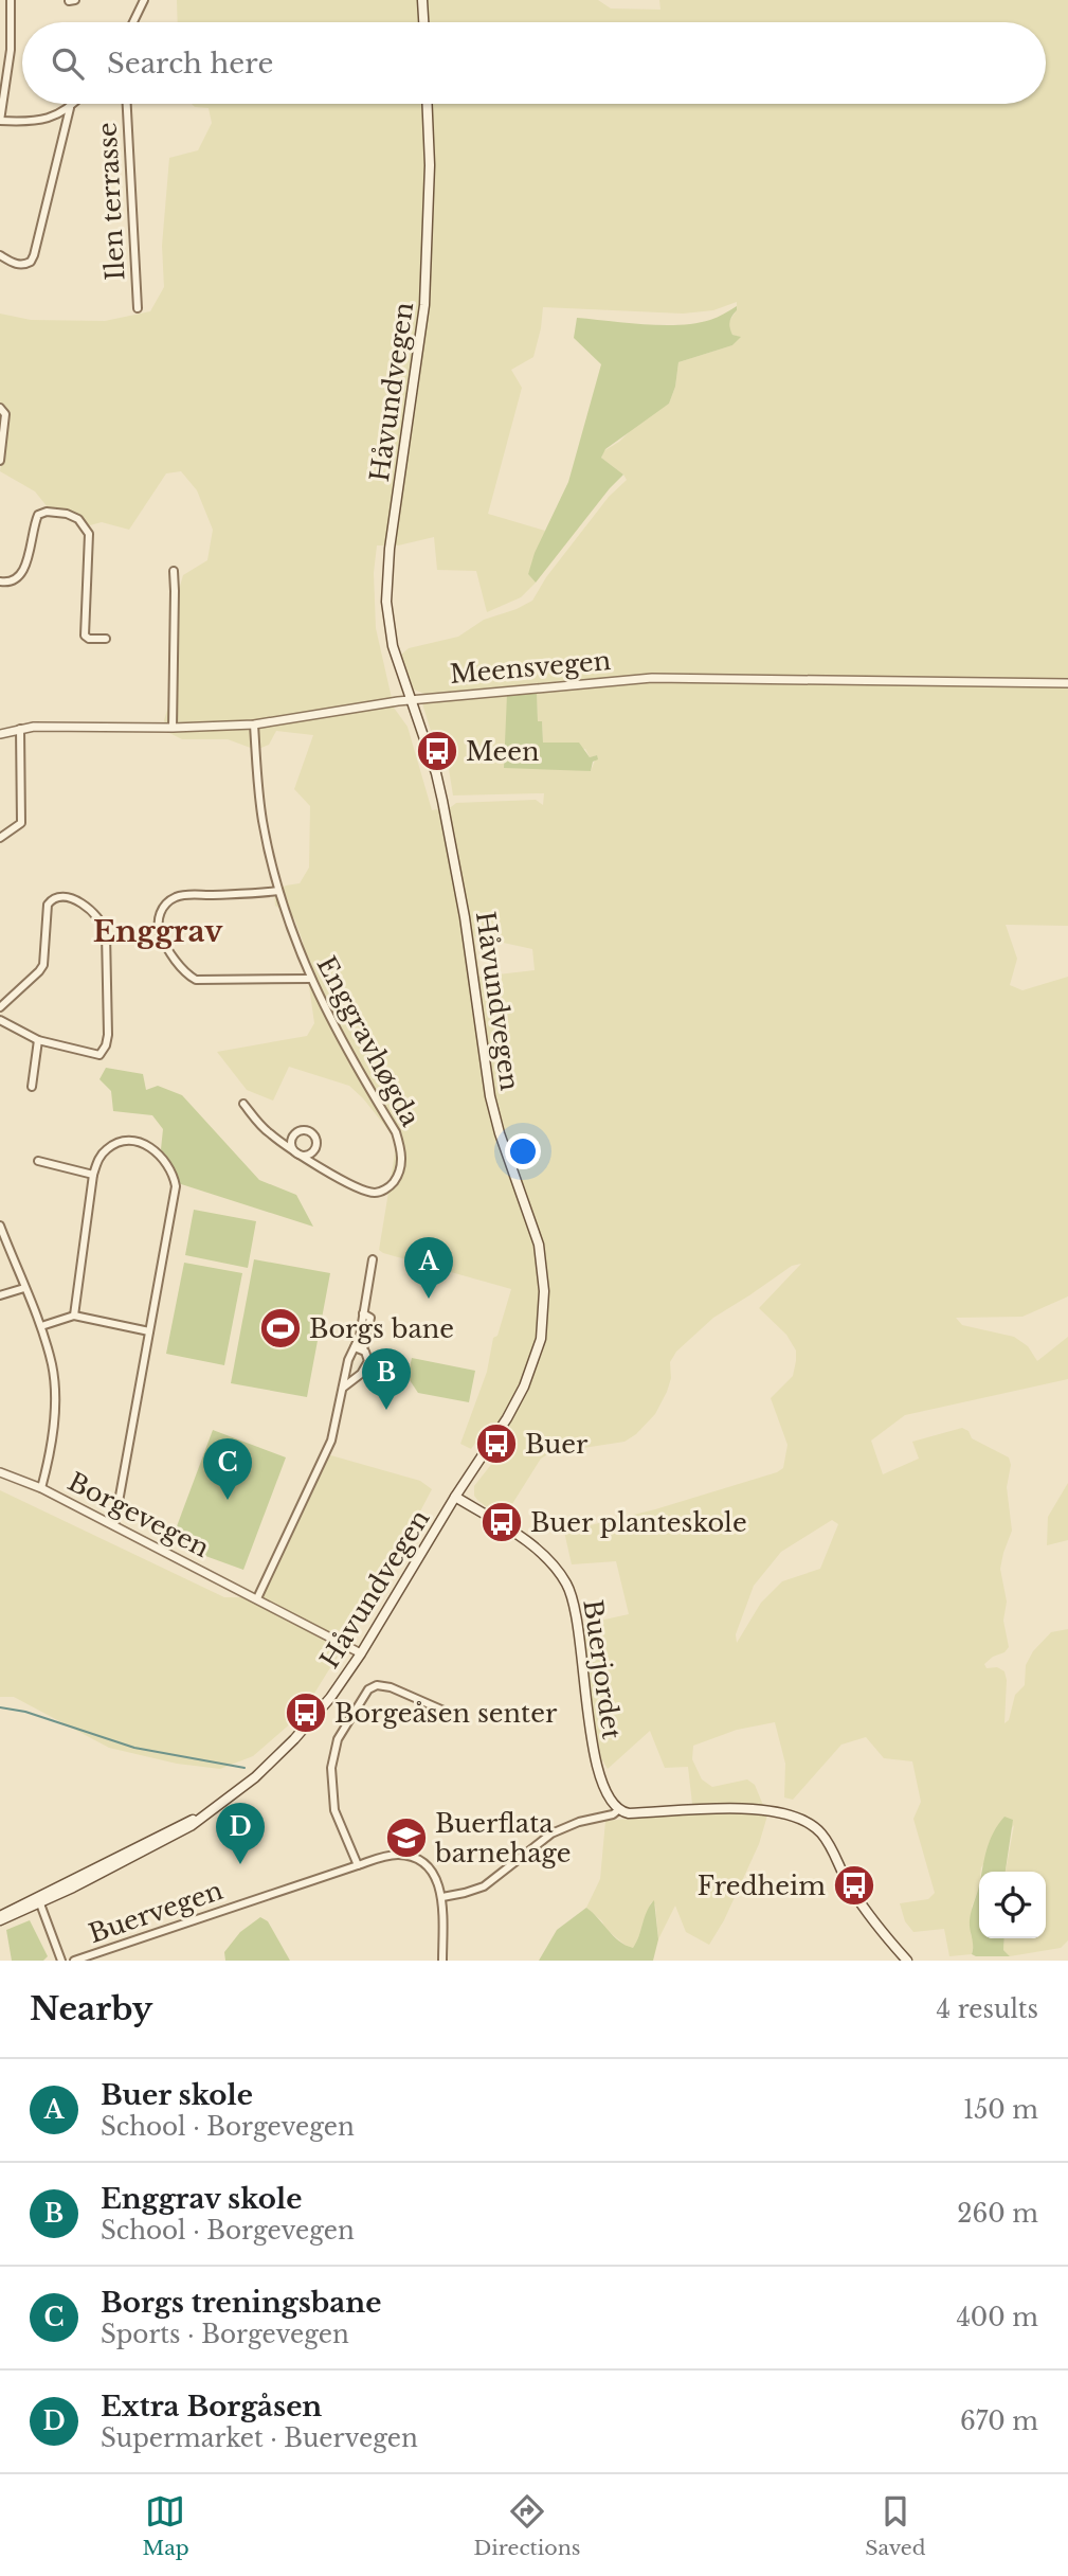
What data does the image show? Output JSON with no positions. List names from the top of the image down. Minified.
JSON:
{"streets":{"main road":["Håvundvegen","Buerjordet"],"street":["Ilen terrasse","Meensvegen","Enggravhøgda","Borgevegen","Buervegen"]},"crossings":[["Håvundvegen","Meensvegen"],["Håvundvegen","Borgevegen"],["Håvundvegen","Buerjordet"],["Meensvegen","Enggravhøgda"]],"districts":["Enggrav"],"places":{"bus stop":["Meen","Buer","Buer planteskole","Borgeåsen senter","Fredheim"],"sports":["Borgs bane"],"school or university":["Buerflata barnehage"]},"page":{"search":"Search here","pins":["A","B","C","D"],"heading":["Nearby","4 results"],"list":[{"mark":"A","name":"Buer skole","note":"School · Borgevegen","value":"150 m"},{"mark":"B","name":"Enggrav skole","note":"School · Borgevegen","value":"260 m"},{"mark":"C","name":"Borgs treningsbane","note":"Sports · Borgevegen","value":"400 m"},{"mark":"D","name":"Extra Borgåsen","note":"Supermarket · Buervegen","value":"670 m"}],"nav":["Map","Directions","Saved"]}}
